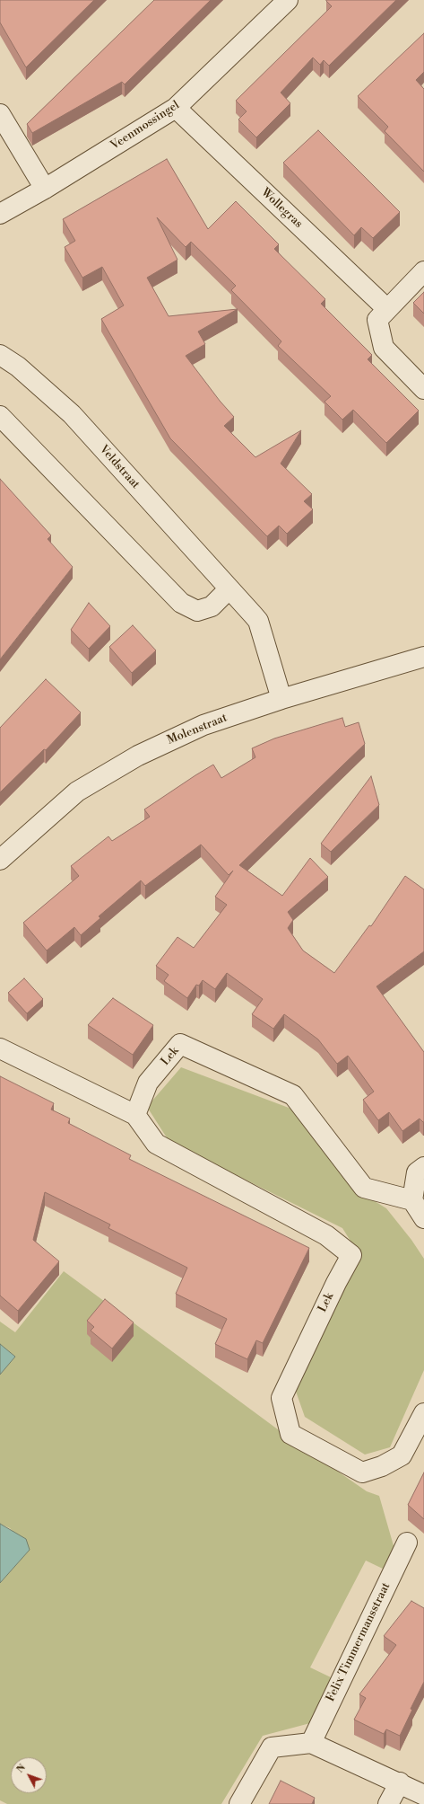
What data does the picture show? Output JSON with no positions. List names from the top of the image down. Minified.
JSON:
{"streets":{"street":["Veenmossingel","Wollegras","Veldstraat","Molenstraat","Lek","Felix Timmermansstraat"]},"crossings":[["Veenmossingel","Wollegras"],["Veldstraat","Molenstraat"]],"north":"top left"}
